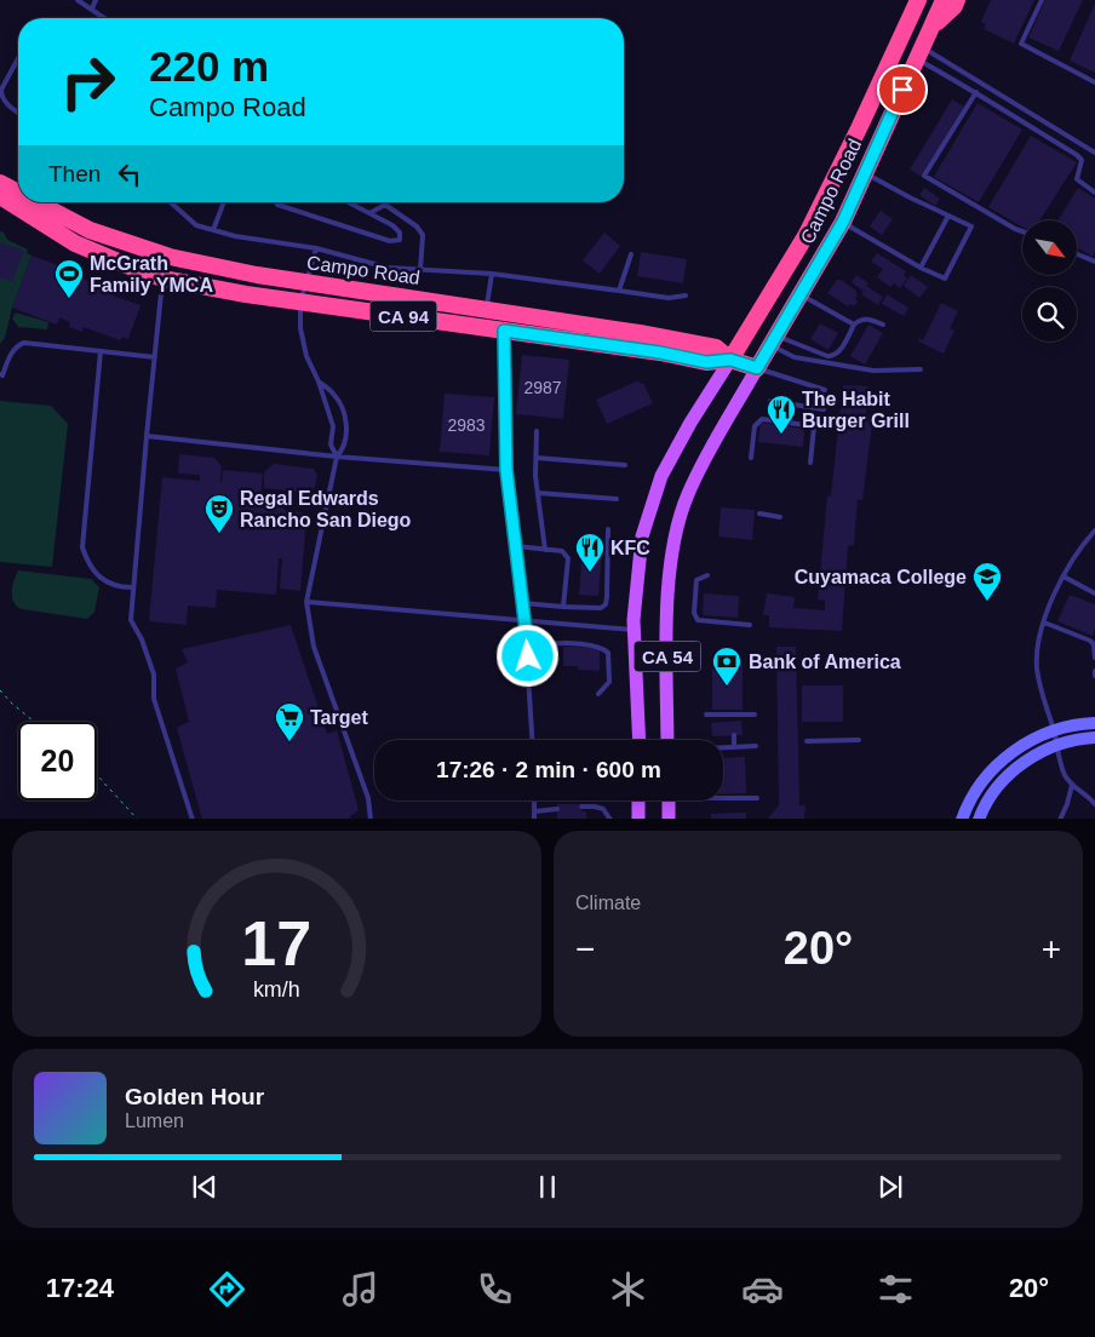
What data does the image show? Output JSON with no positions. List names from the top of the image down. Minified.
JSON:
{"streets":{"highway":["Campo Road","CA 94"],"main road":["CA 54"]},"crossings":[["Campo Road","CA 54"]],"places":{"sports":["McGrath Family YMCA"],"restaurant":["The Habit Burger Grill","KFC"],"theatre":["Regal Edwards Rancho San Diego"],"school or university":["Cuyamaca College"],"bank":["Bank of America"],"supermarket":["Target"]},"house_numbers":["2987","2983"],"north":"bottom right","page":{"turn":["220 m","Campo Road"],"then":"Then","limit":"20","trip":"17:26 · 2 min · 600 m","tile":"Climate","heat":["−","20°","+"],"song":["Golden Hour","Lumen"],"tabs":["17:24","20°"],"gauge":["17","km/h"]}}
